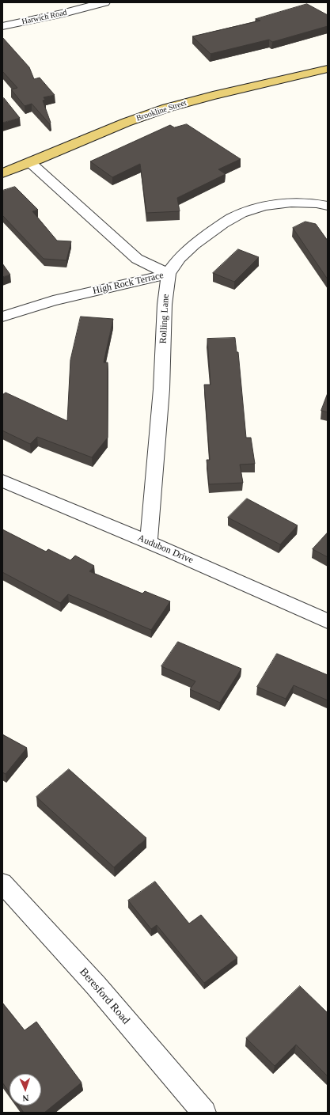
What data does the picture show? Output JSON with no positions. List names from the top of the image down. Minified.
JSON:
{"streets":{"main road":["Brookline Street"],"street":["Harwich Road","High Rock Terrace","Rolling Lane","Audubon Drive","Beresford Road"]},"crossings":[["High Rock Terrace","Rolling Lane"],["Rolling Lane","Audubon Drive"]],"north":"bottom"}
